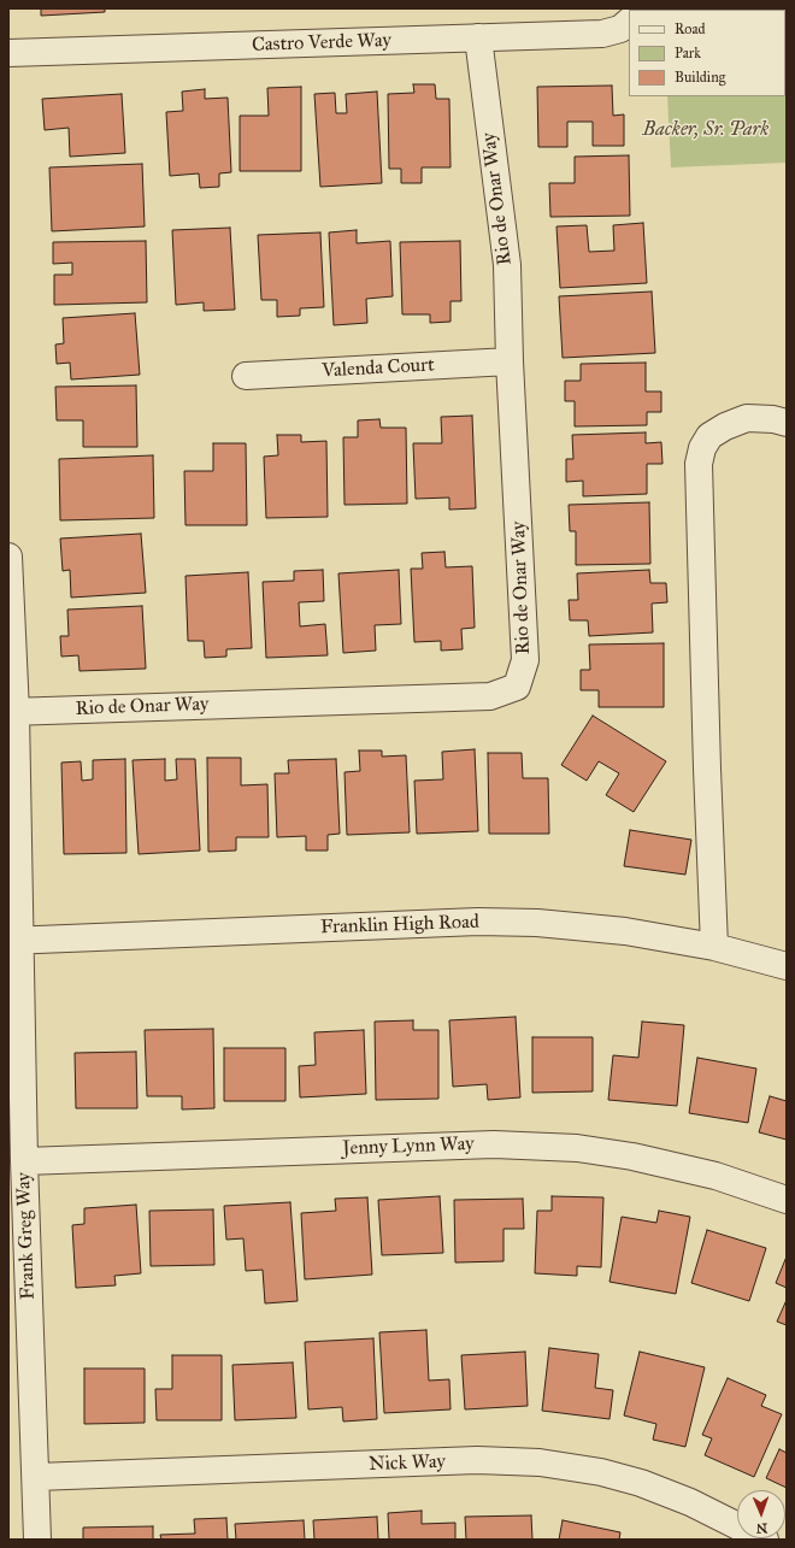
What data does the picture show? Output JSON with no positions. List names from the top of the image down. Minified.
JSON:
{"streets":{"street":["Castro Verde Way","Rio de Onar Way","Valenda Court","Franklin High Road","Jenny Lynn Way","Frank Greg Way","Nick Way"]},"crossings":[["Castro Verde Way","Rio de Onar Way"],["Rio de Onar Way","Valenda Court"],["Rio de Onar Way","Frank Greg Way"],["Franklin High Road","Frank Greg Way"],["Jenny Lynn Way","Frank Greg Way"],["Frank Greg Way","Nick Way"]],"parks":["Backer, Sr. Park"],"legend":["Road","Park","Building"],"north":"bottom"}
